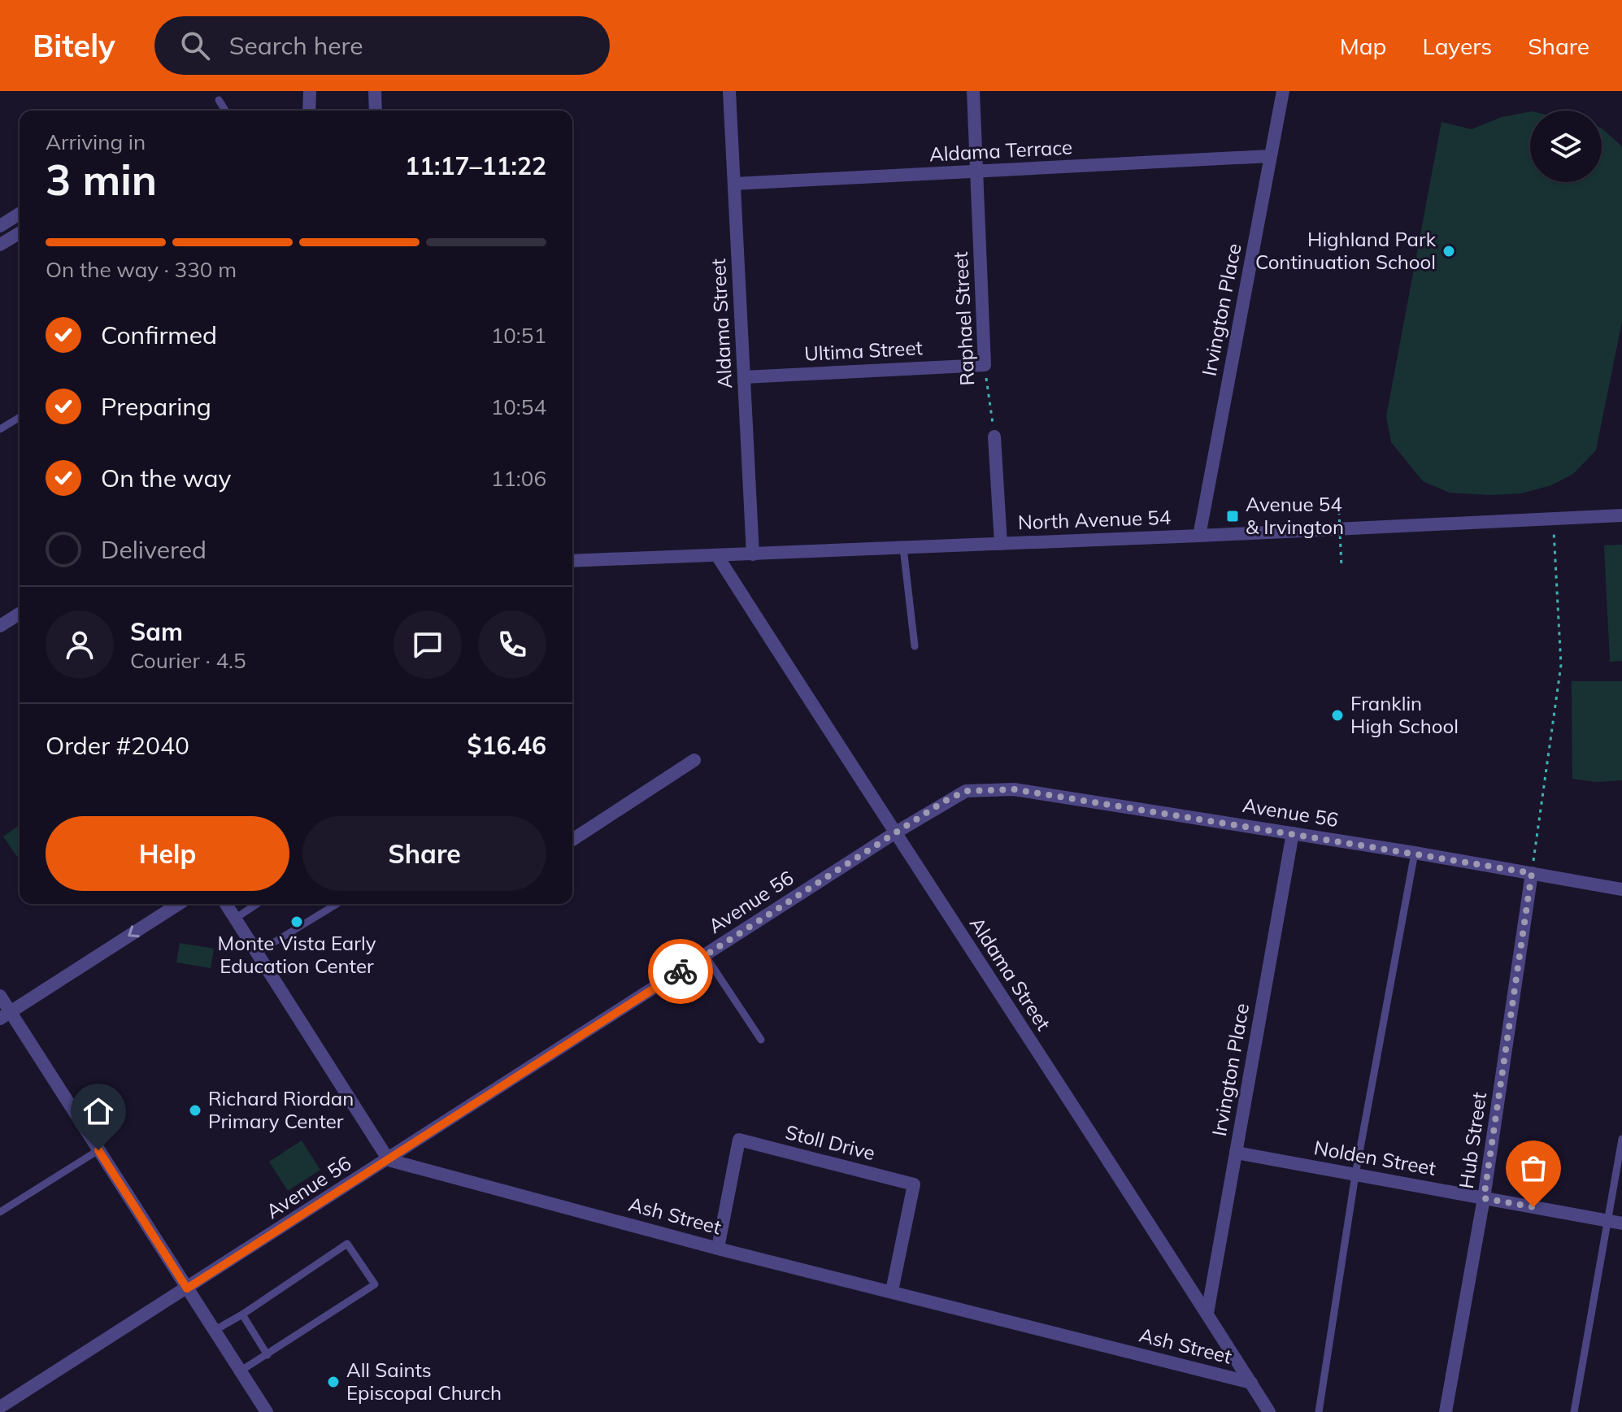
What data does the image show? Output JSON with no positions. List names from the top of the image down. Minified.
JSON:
{"streets":{"street":["Aldama Terrace","Irvington Place","Raphael Street","Aldama Street","Ultima Street","North Avenue 54","Avenue 56","Hub Street","Stoll Drive","Nolden Street","Ash Street"]},"crossings":[["Aldama Terrace","Irvington Place"],["Aldama Terrace","Raphael Street"],["Aldama Terrace","Aldama Street"],["Irvington Place","Aldama Street"],["Irvington Place","North Avenue 54"],["Irvington Place","Avenue 56"],["Irvington Place","Nolden Street"],["Raphael Street","Ultima Street"],["Aldama Street","Ultima Street"],["Aldama Street","North Avenue 54"],["Aldama Street","Avenue 56"],["Aldama Street","Ash Street"],["Avenue 56","Hub Street"],["Avenue 56","Ash Street"],["Hub Street","Nolden Street"],["Stoll Drive","Ash Street"]],"places":{"other":["Highland Park Continuation School","Franklin High School","Monte Vista Early Education Center","Richard Riordan Primary Center","All Saints Episcopal Church"],"transit":["Avenue 54 & Irvington"]},"page":{"header":"Bitely","search":"Search here","nav":["Map","Layers","Share"],"heading":["3 min","Arriving in","11:17–11:22"],"panel":["Sam","Courier · 4.5","Order #2040","$16.46"],"bar":"On the way · 330 m","list":[["Confirmed","10:51"],["Preparing","10:54"],["On the way","11:06"],"Delivered"],"buttons":["Help","Share"]}}
